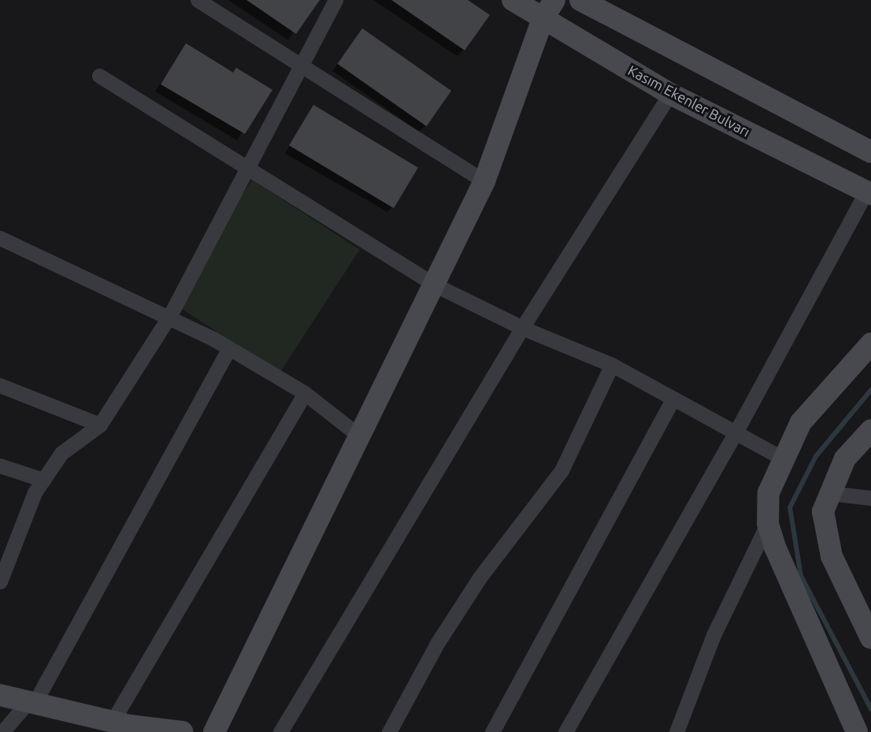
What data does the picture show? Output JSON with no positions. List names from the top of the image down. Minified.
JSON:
{"streets":{"street":["Kasım Ekenler Bulvarı"]}}
